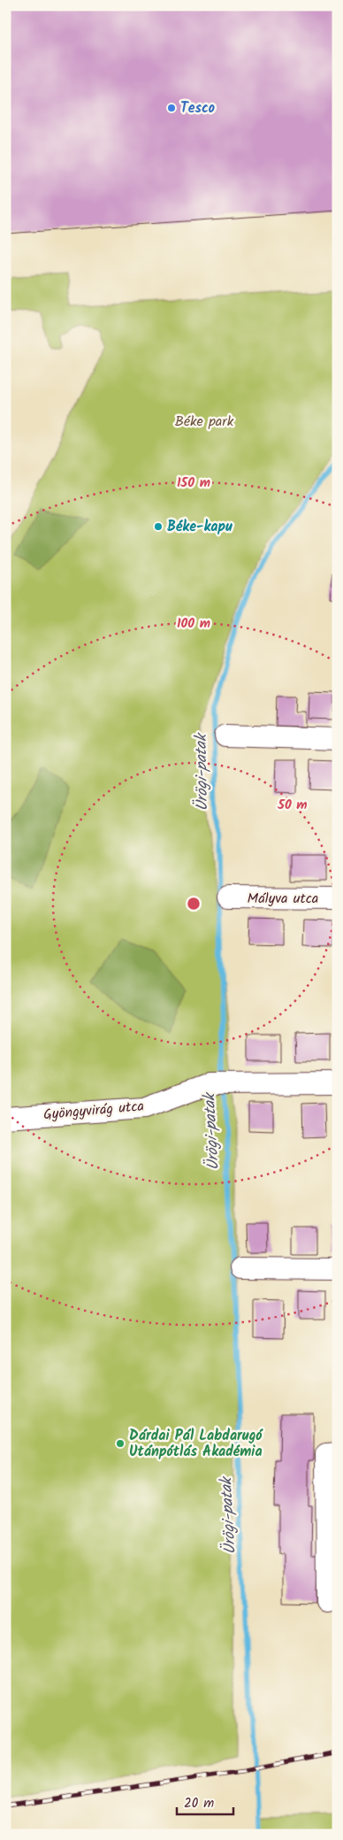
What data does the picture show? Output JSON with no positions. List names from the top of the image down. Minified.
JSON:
{"streets":{"street":["Mályva utca","Gyöngyvirág utca"]},"water":["Ürögi-patak"],"parks":["Béke park"],"places":["Tesco","Béke-kapu","Dárdai Pál Labdarugó Utánpótlás Akadémia"],"scale_bar":"20 m","rings":["150 m","100 m","50 m"]}
